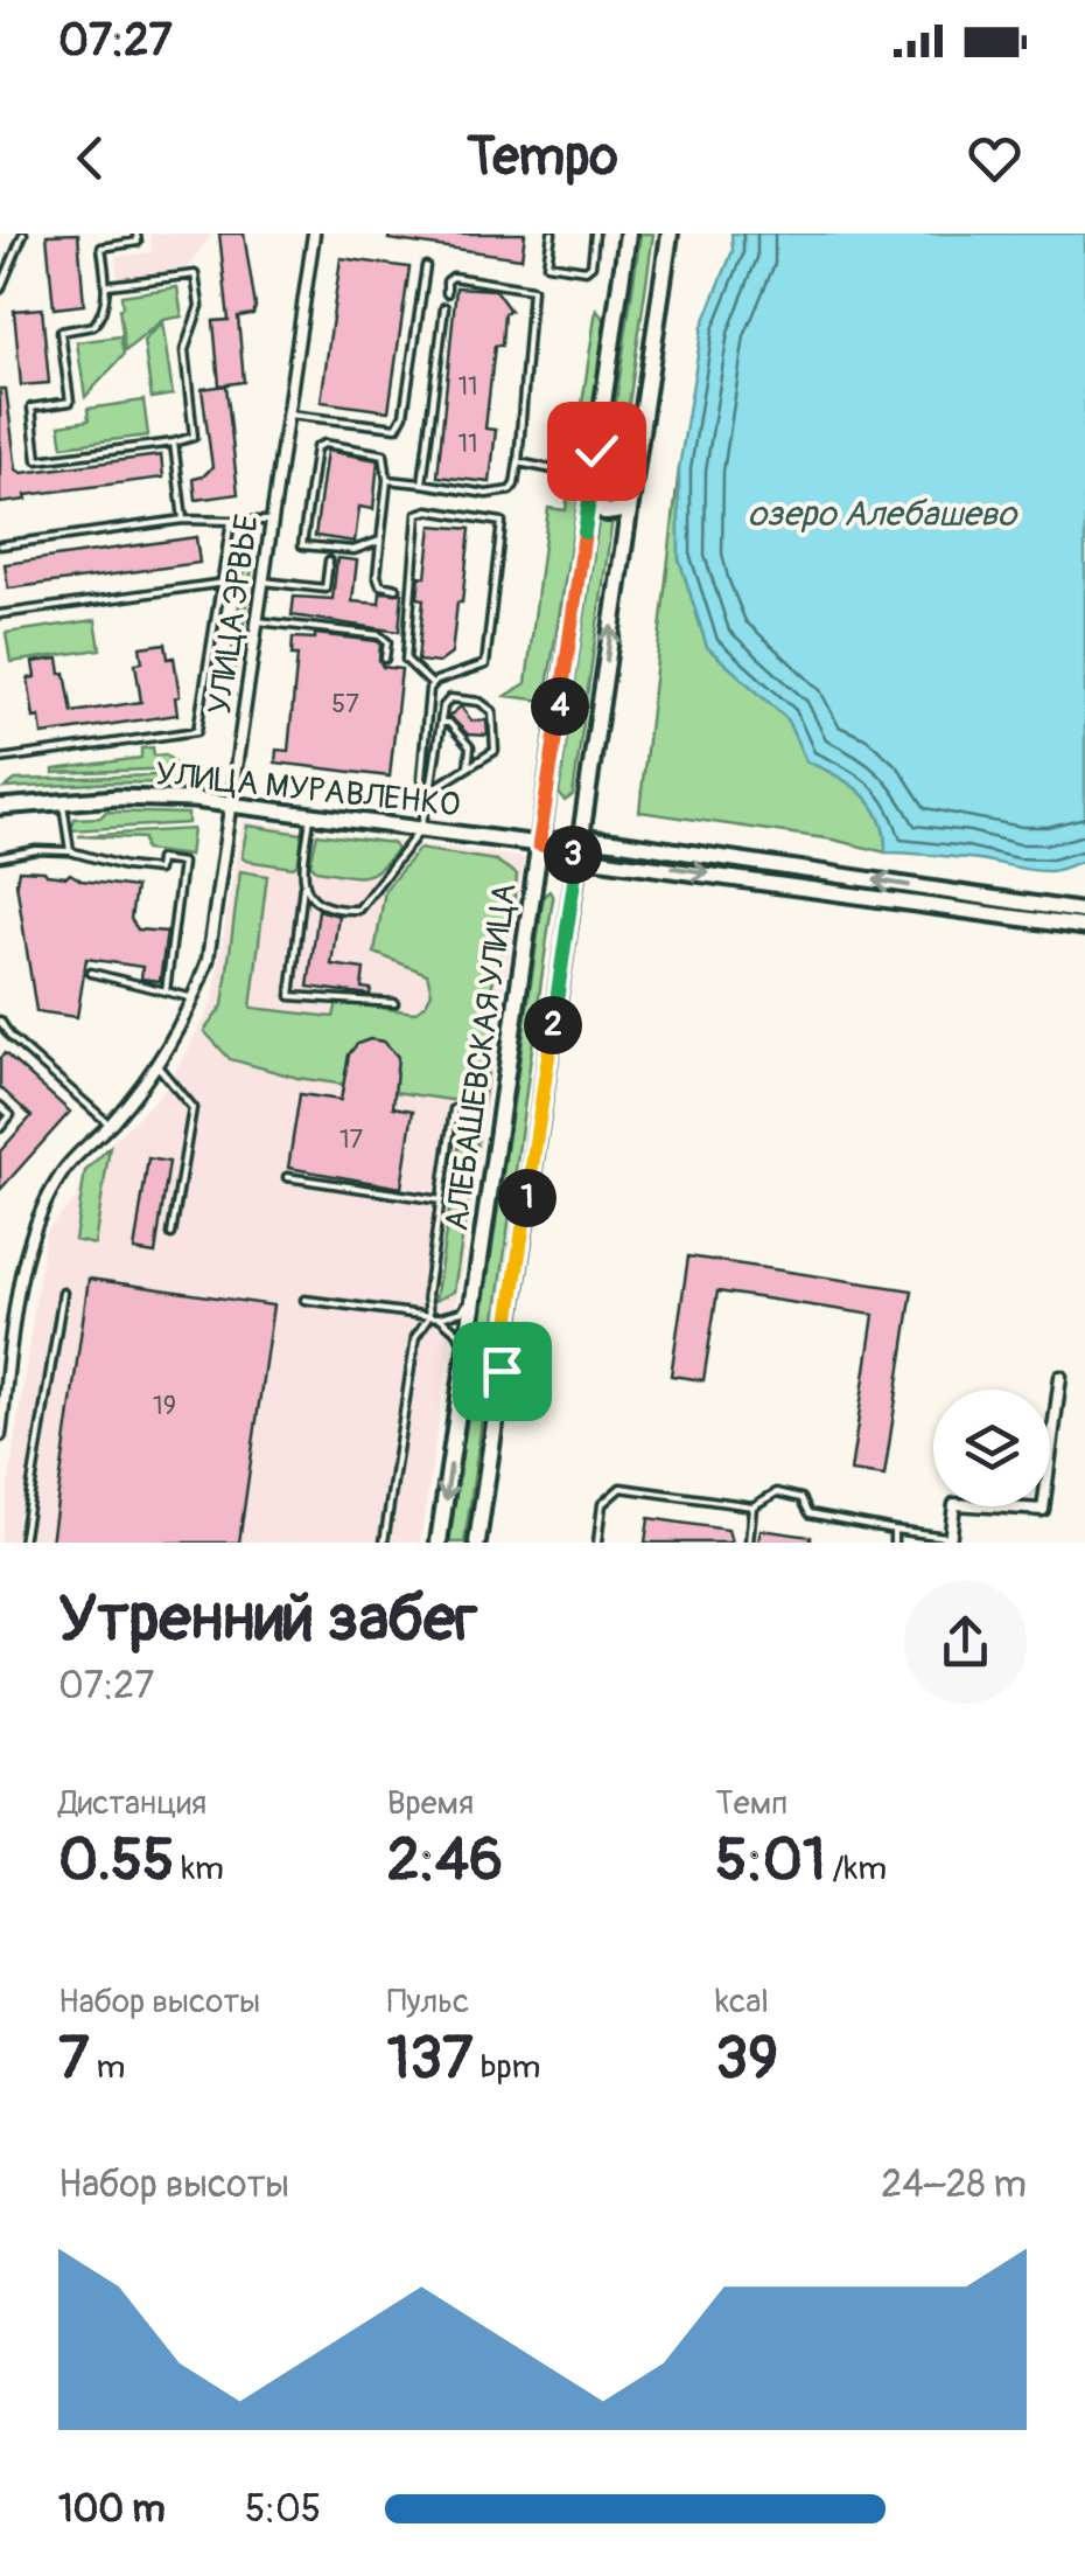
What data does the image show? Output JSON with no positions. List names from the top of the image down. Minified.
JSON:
{"streets":{"main road":["УЛИЦА МУРАВЛЕНКО","АЛЕБАШЕВСКАЯ УЛИЦА"],"street":["УЛИЦА ЭРВЬЕ"]},"crossings":[["УЛИЦА ЭРВЬЕ","УЛИЦА МУРАВЛЕНКО"],["УЛИЦА МУРАВЛЕНКО","АЛЕБАШЕВСКАЯ УЛИЦА"]],"water":["озеро Алебашево"],"house_numbers":["11","11","57","17","19"],"page":{"status":"07:27","header":"Tempo","pins":["4","3","2","1"],"heading":["Утренний забег","07:27"],"stats":[["Дистанция","0.55 km"],["Время","2:46"],["Темп","5:01 /km"],["Набор высоты","7 m"],["Пульс","137 bpm"],["kcal","39"]],"chart":["Набор высоты","24–28 m"],"list":[{"name":"100 m","note":"5:05"}]}}
